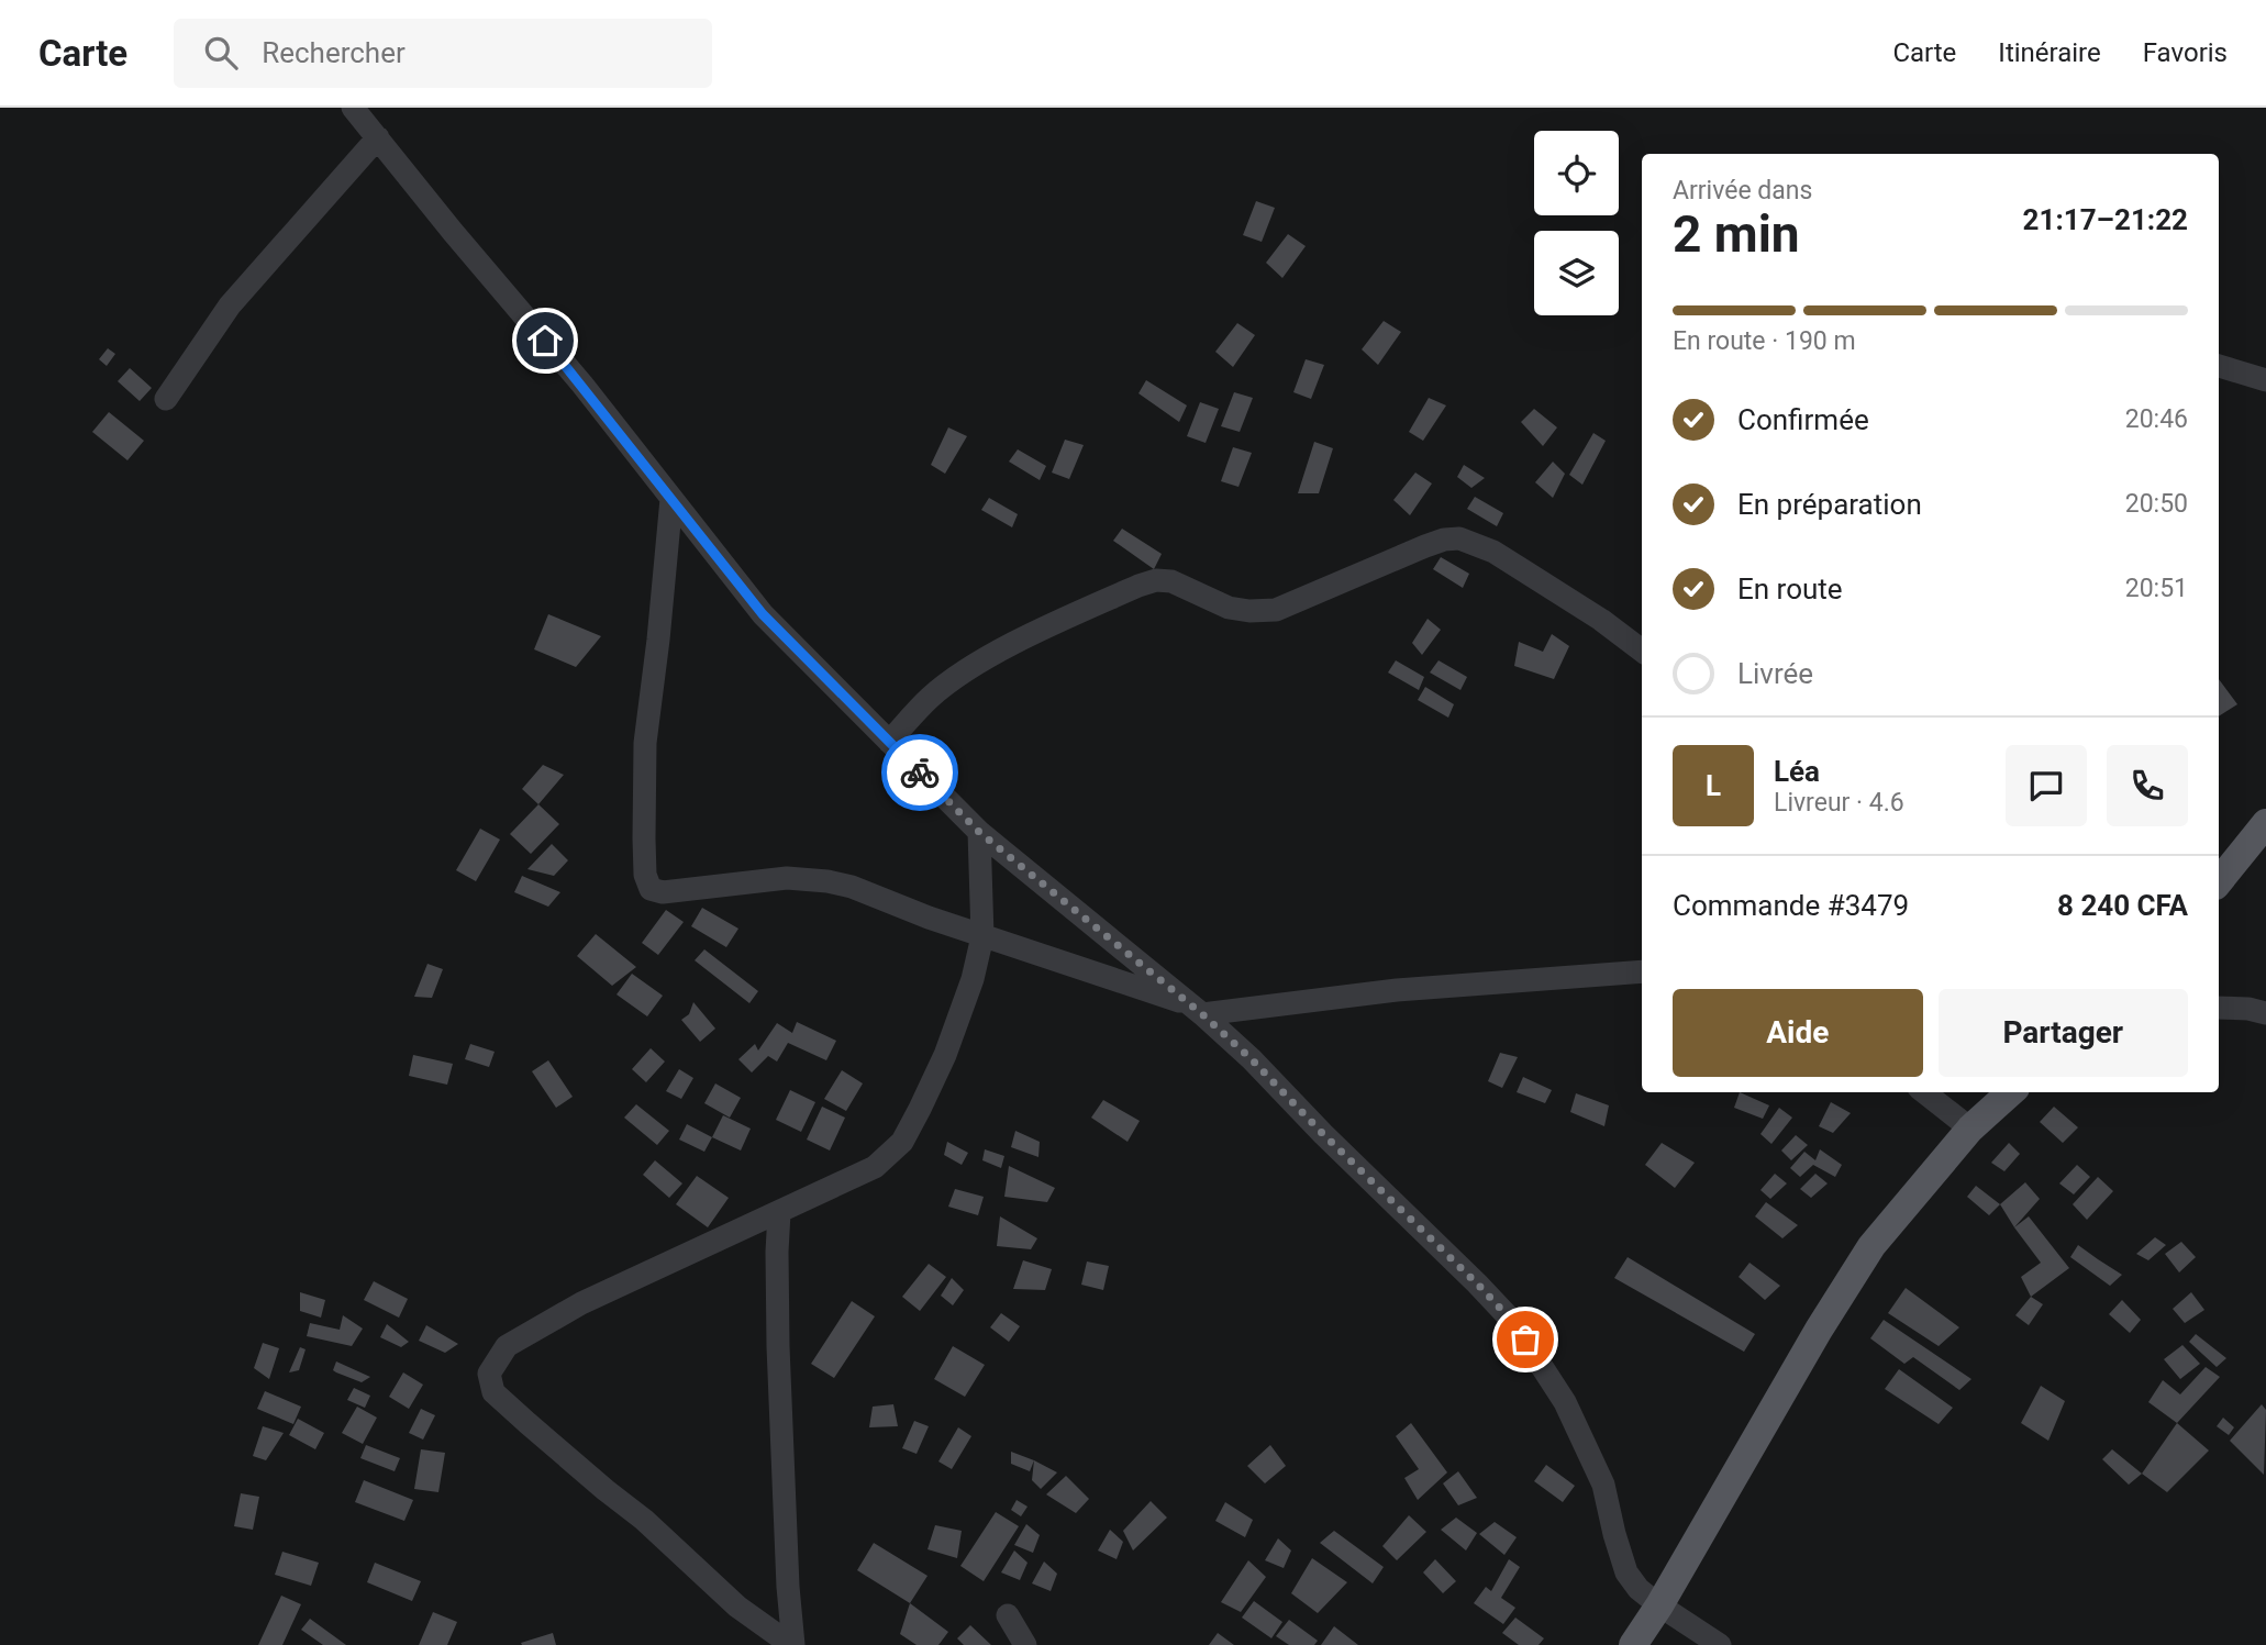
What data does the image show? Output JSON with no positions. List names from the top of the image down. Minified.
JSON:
{"page":{"header":"Carte","search":"Rechercher","nav":["Carte","Itinéraire","Favoris"],"heading":["2 min","Arrivée dans","21:17–21:22"],"panel":["Léa","Livreur · 4.6","Commande #3479","8 240 CFA"],"bar":"En route · 190 m","list":[["Confirmée","20:46"],["En préparation","20:50"],["En route","20:51"],"Livrée"],"round":"L","buttons":["Aide","Partager"]}}
